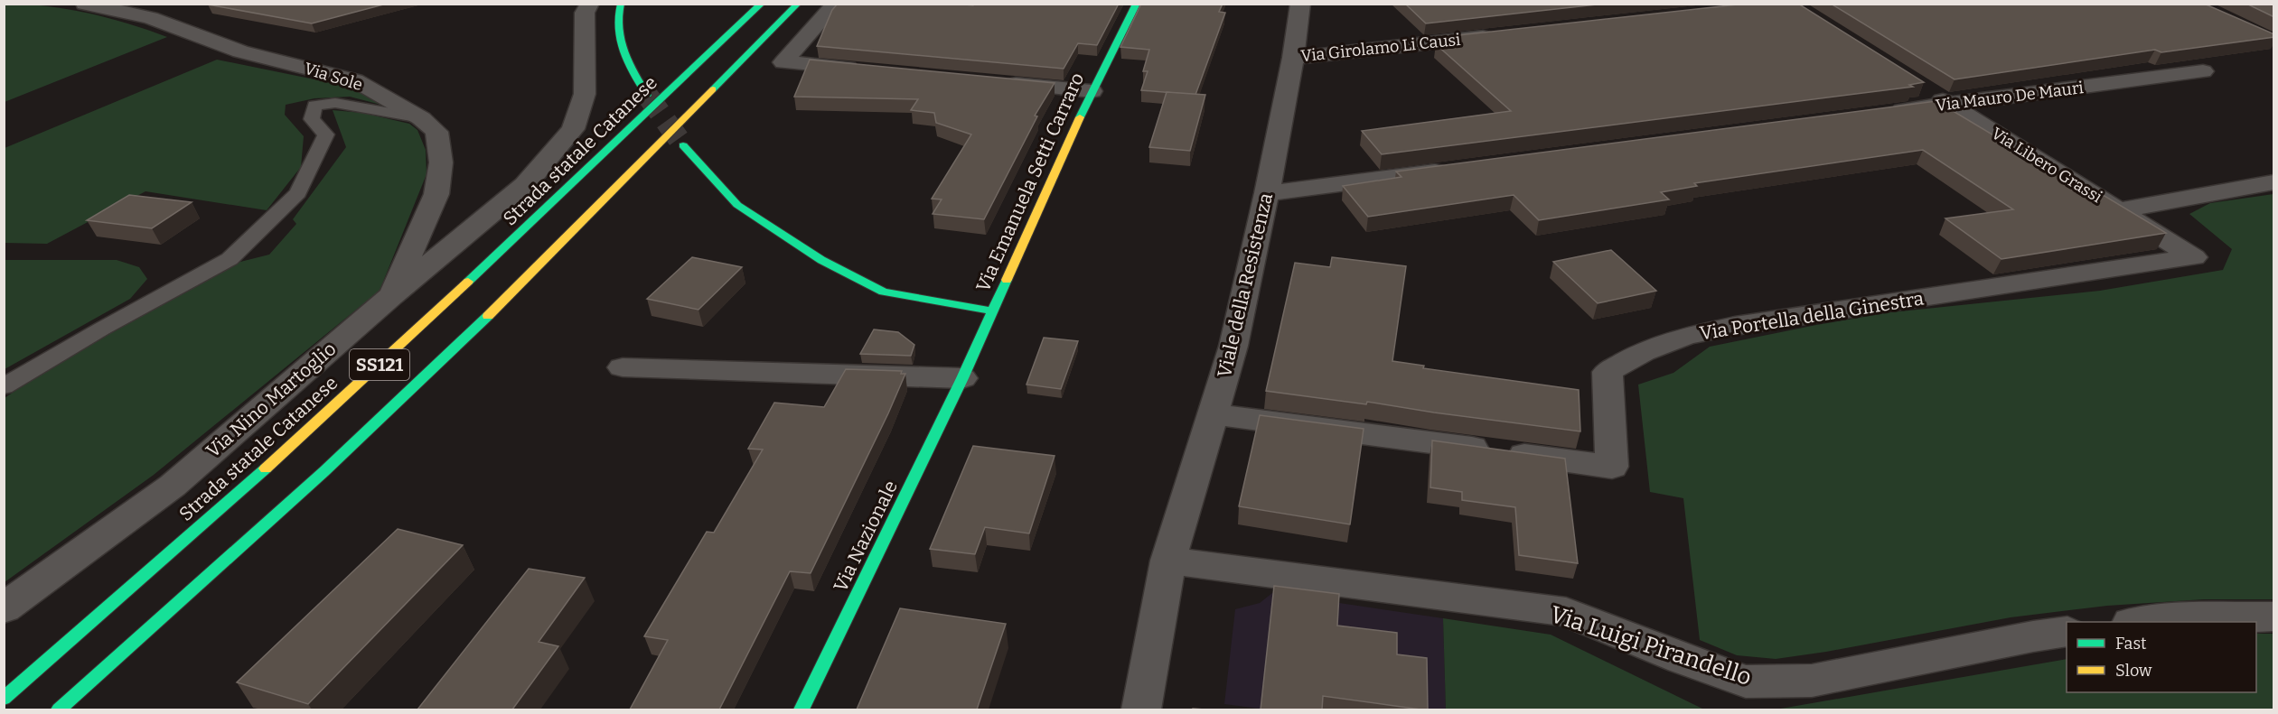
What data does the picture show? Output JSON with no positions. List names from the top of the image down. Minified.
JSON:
{"streets":{"main road":["Strada statale Catanese","Via Emanuela Setti Carraro","SS121","Via Nazionale"],"street":["Via Girolamo Li Causi","Via Sole","Via Mauro De Mauri","Via Libero Grassi","Viale della Resistenza","Via Portella della Ginestra","Via Nino Martoglio","Via Luigi Pirandello"]},"crossings":[["Via Girolamo Li Causi","Viale della Resistenza"],["Via Sole","Via Nino Martoglio"],["Via Mauro De Mauri","Via Libero Grassi"],["Via Libero Grassi","Via Portella della Ginestra"],["Via Emanuela Setti Carraro","Via Nazionale"],["Viale della Resistenza","Via Portella della Ginestra"],["Viale della Resistenza","Via Luigi Pirandello"]],"legend":["Fast","Slow"]}
